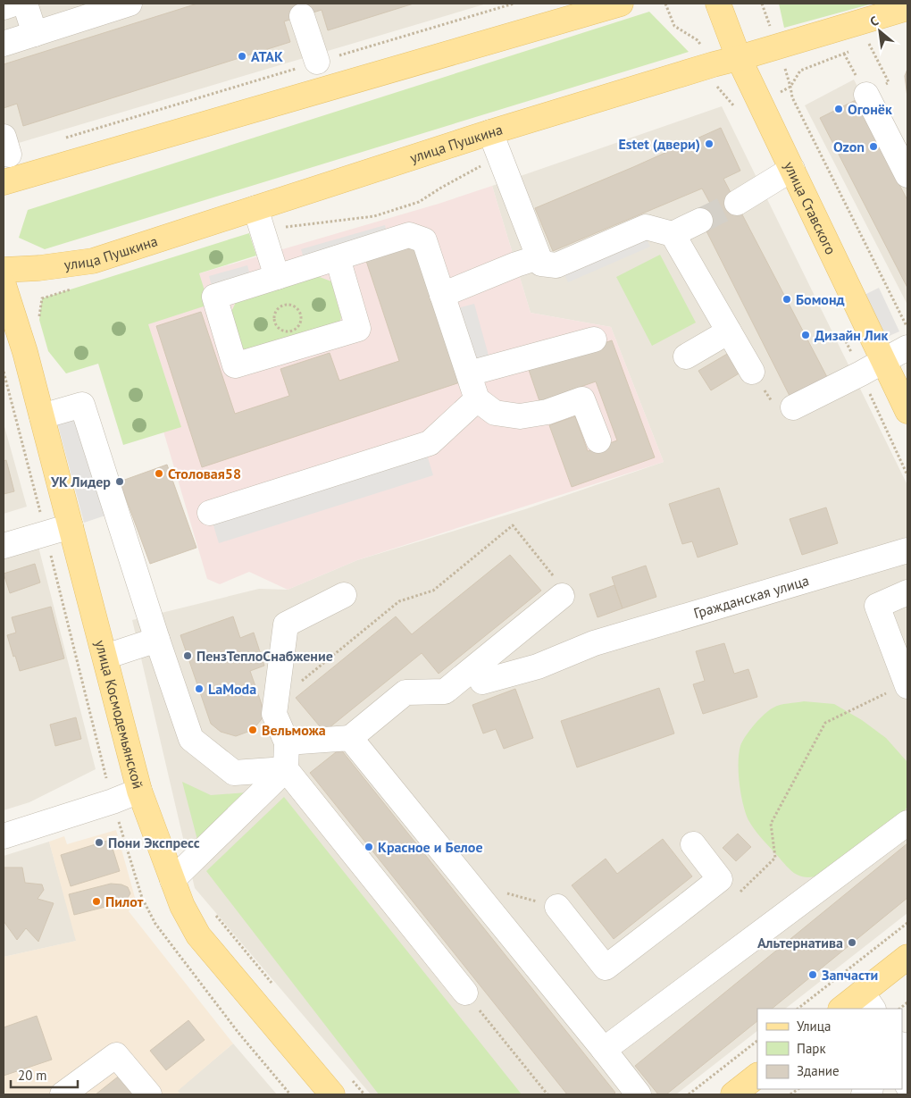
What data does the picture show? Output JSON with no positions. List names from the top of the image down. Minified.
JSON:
{"streets":{"main road":["улица Пушкина","улица Ставского","улица Космодемьянской"],"street":["Гражданская улица"]},"crossings":[["улица Пушкина","улица Ставского"]],"places":["АТАК","Огонёк","Estet (двери)","Ozon","Бомонд","Дизайн Лик","Столовая58","УК Лидер","ПензТеплоСнабжение","LaModa","Вельможа","Пони Экспресс","Красное и Белое","Пилот","Альтернатива","Запчасти"],"legend":["Улица","Парк","Здание"],"scale_bar":"20 m","north":"top left"}
